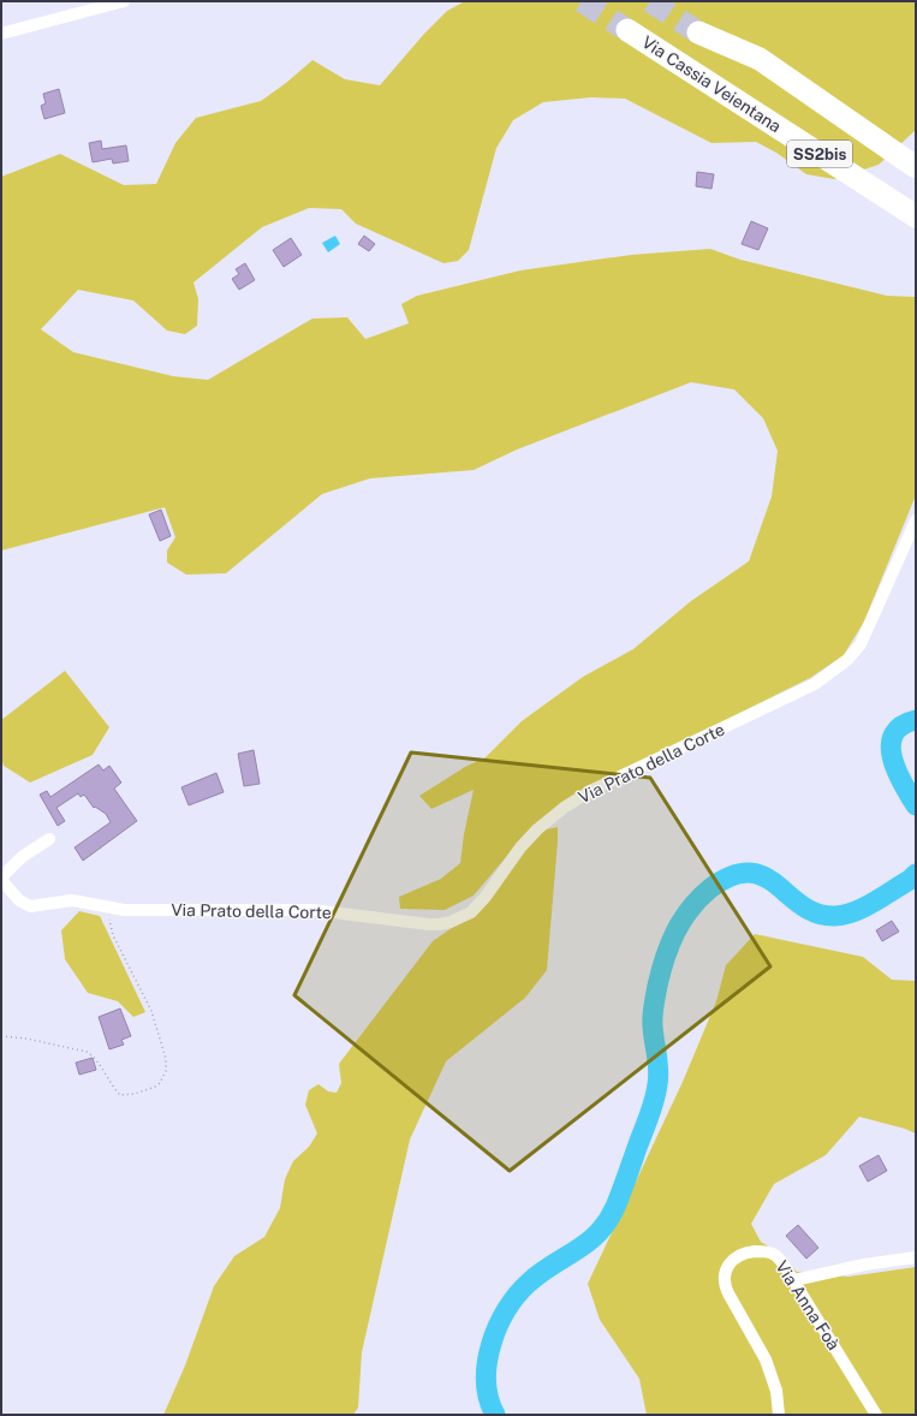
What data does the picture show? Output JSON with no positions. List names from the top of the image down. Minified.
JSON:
{"streets":{"highway":["Via Cassia Veientana","SS2bis"],"street":["Via Prato della Corte","Via Anna Foà"]}}
